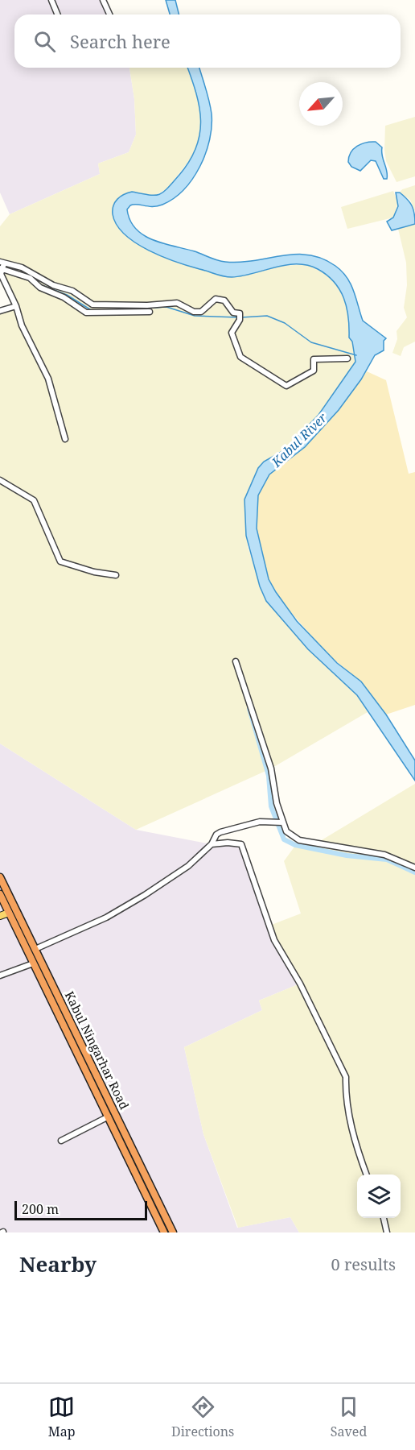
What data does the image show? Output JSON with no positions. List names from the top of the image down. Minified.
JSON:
{"streets":{"highway":["Kabul Ningarhar Road"]},"water":["Kabul River"],"scale_bar":"200 m","north":"bottom left","page":{"search":"Search here","scale":"200 m","heading":["Nearby","0 results"],"nav":["Map","Directions","Saved"]}}
